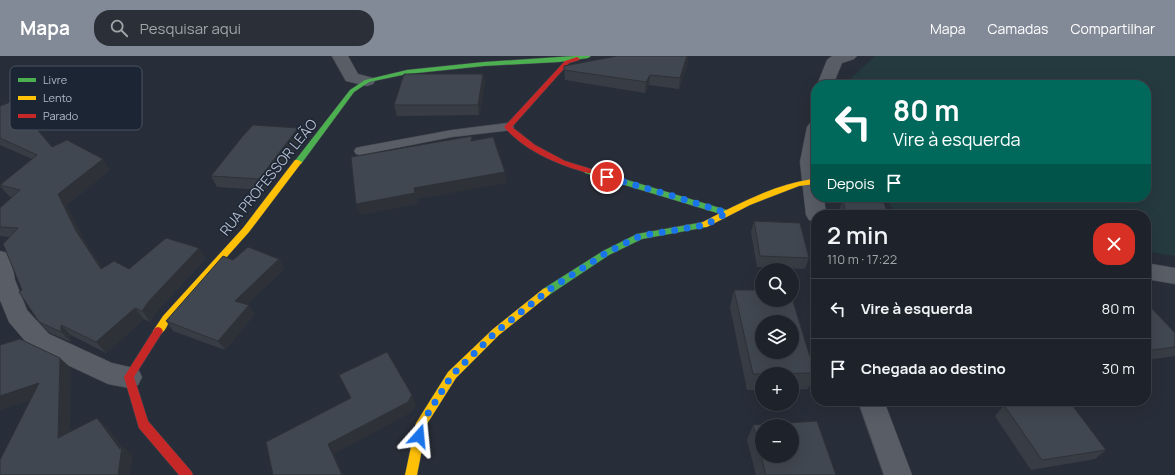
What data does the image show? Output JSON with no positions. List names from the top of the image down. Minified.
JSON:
{"streets":{"street":["RUA PROFESSOR LEÃO"]},"legend":["Livre","Lento","Parado"],"page":{"header":"Mapa","search":"Pesquisar aqui","nav":["Mapa","Camadas","Compartilhar"],"turn":["80 m","Vire à esquerda"],"then":"Depois","heading":["2 min","110 m · 17:22"],"map_buttons":["+","−"],"list":[{"name":"Vire à esquerda","value":"80 m"},{"name":"Chegada ao destino","value":"30 m"}]}}
